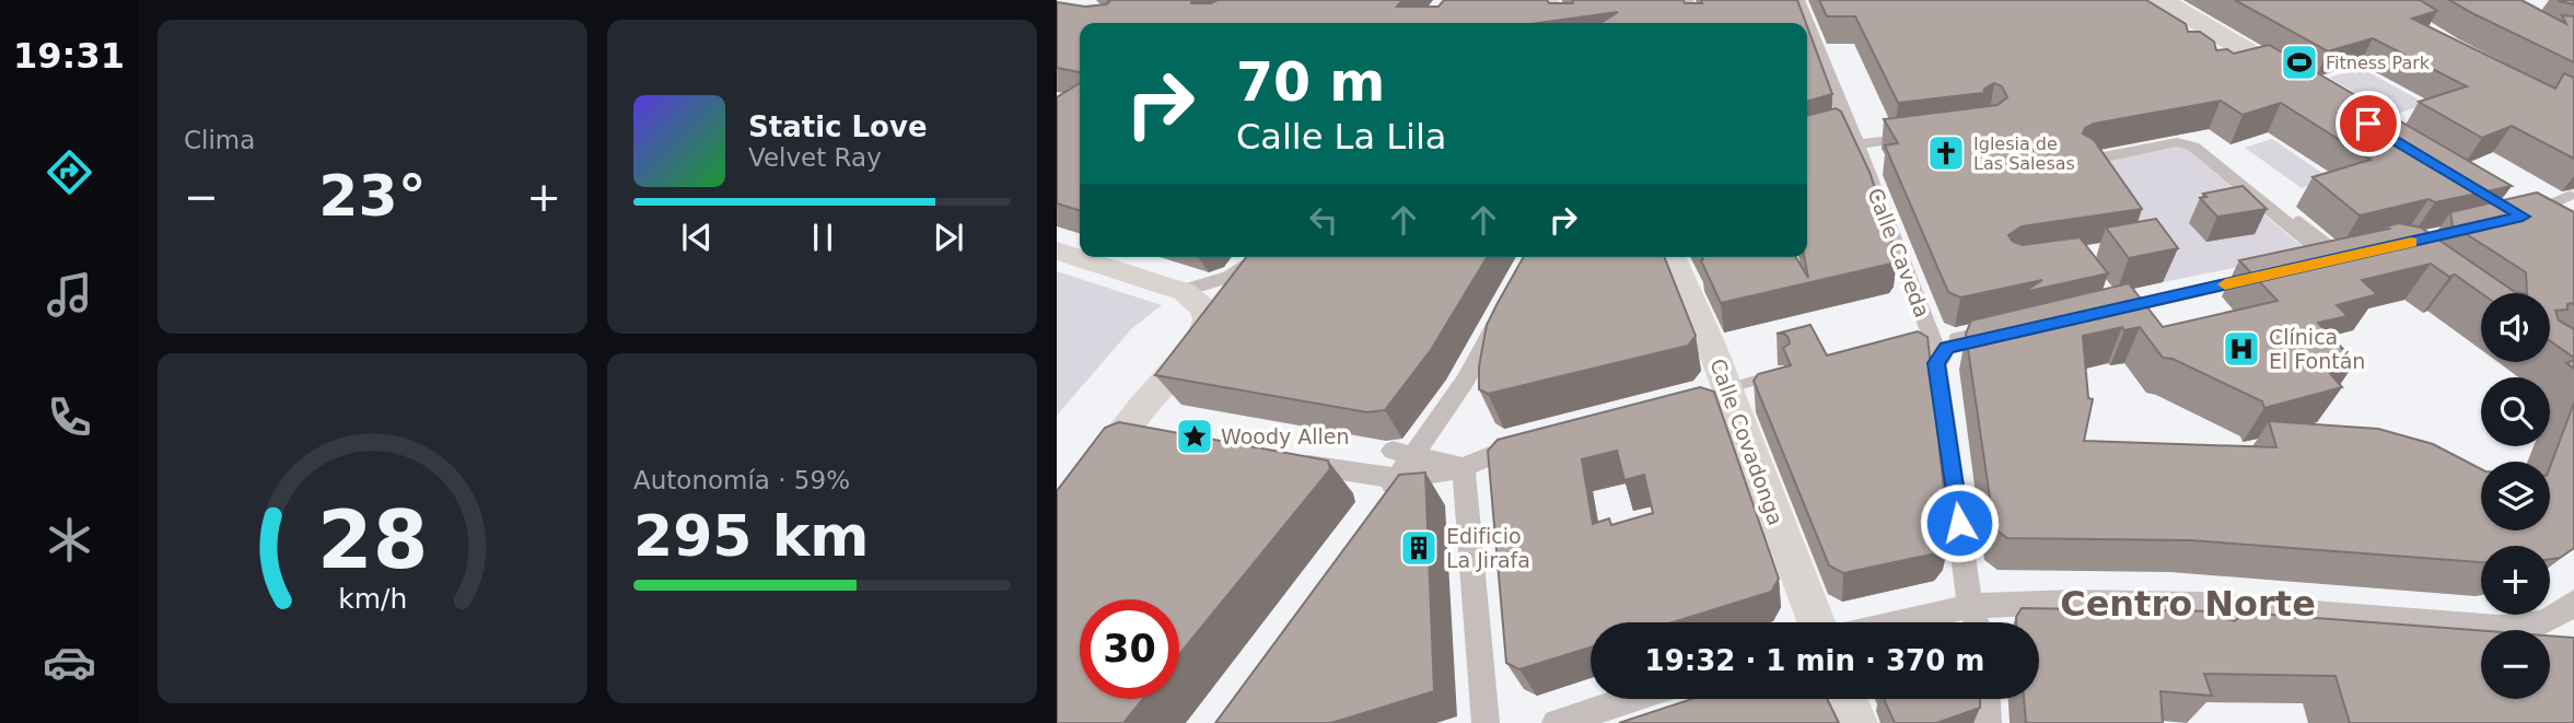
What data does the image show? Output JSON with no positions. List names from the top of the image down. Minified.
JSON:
{"streets":{"street":["Calle Caveda","Calle Covadonga"]},"districts":["Centro Norte"],"places":{"sports":["Fitness Park"],"church":["Iglesia de Las Salesas"],"hospital":["Clínica El Fontán"],"place":["Woody Allen"],"building":["Edificio La Jirafa"]},"page":{"tabs":"19:31","tile":["Clima",["Autonomía · 59%","295 km"]],"turn":["70 m","Calle La Lila"],"song":["Static Love","Velvet Ray"],"heat":["−","23°","+"],"map_buttons":["+","−"],"limit":"30","trip":"19:32 · 1 min · 370 m","gauge":["28","km/h"]}}
